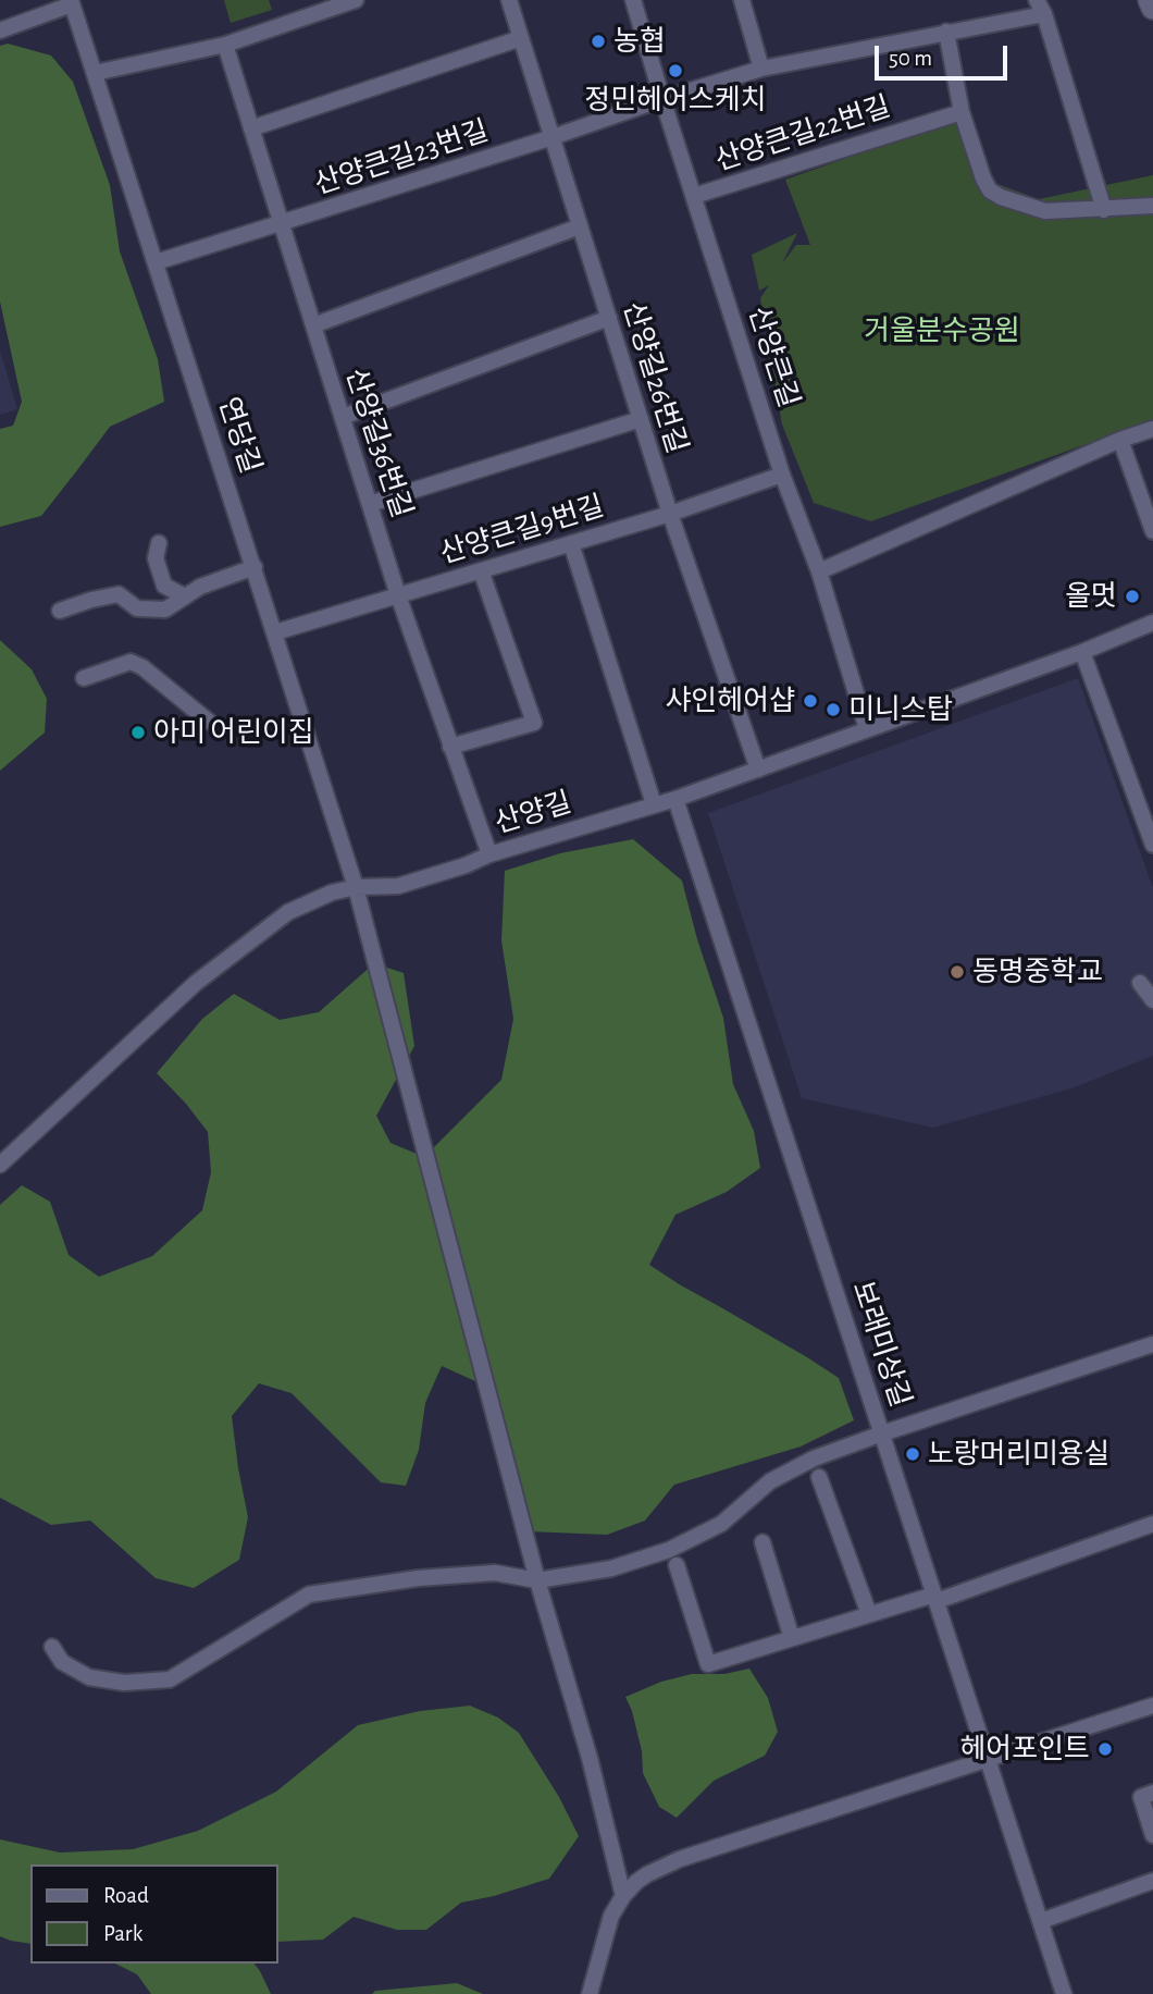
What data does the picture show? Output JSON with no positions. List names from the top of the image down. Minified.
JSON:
{"streets":{"street":["산양큰길22번길","산양큰길23번길","산양큰길","산양길26번길","연당길","산양길36번길","산양큰길9번길","산양길","보래미상길"]},"crossings":[["산양큰길22번길","산양큰길"],["산양큰길23번길","산양큰길"],["산양큰길23번길","산양길26번길"],["산양큰길23번길","연당길"],["산양큰길23번길","산양길36번길"],["산양큰길","산양큰길9번길"],["산양큰길","산양길"],["산양길26번길","산양큰길9번길"],["산양길26번길","산양길"],["연당길","산양큰길9번길"],["연당길","산양길"],["산양길36번길","산양큰길9번길"],["산양길36번길","산양길"],["산양길","보래미상길"]],"parks":["거울분수공원"],"places":["농협","정민헤어스케치","올멋","샤인헤어샵","미니스탑","아미 어린이집","동명중학교","노랑머리미용실","헤어포인트"],"legend":["Road","Park"],"scale_bar":"50 m"}
